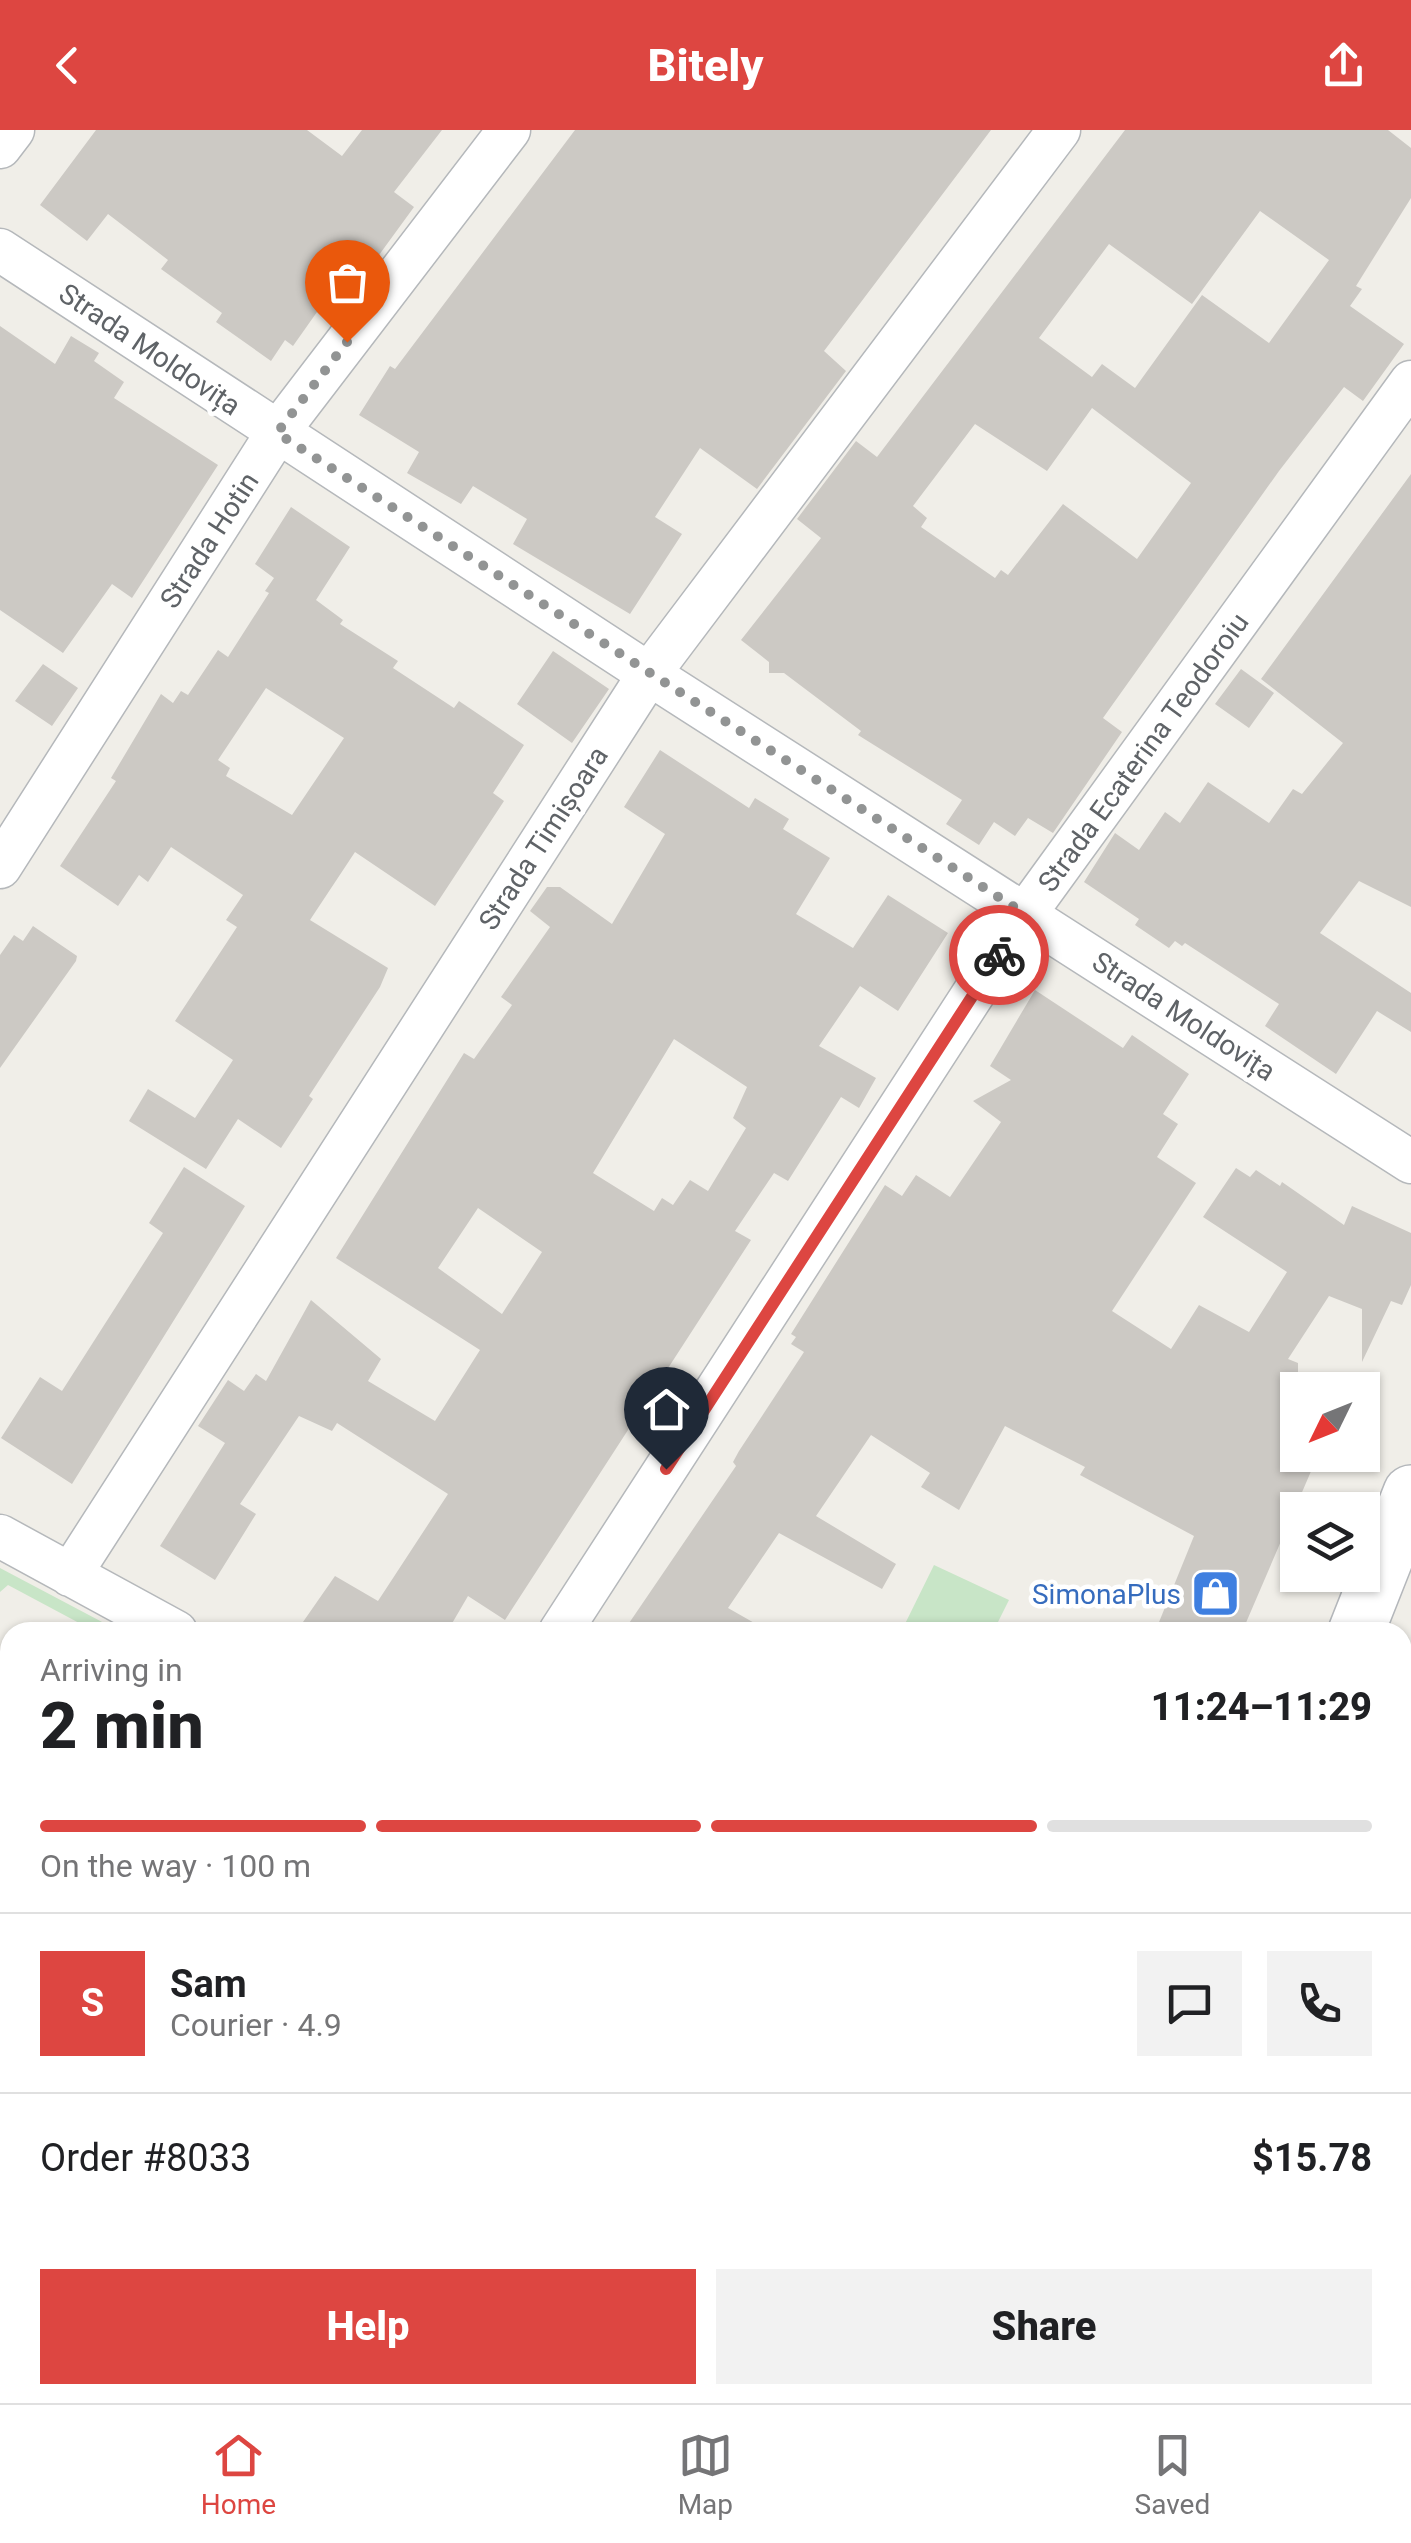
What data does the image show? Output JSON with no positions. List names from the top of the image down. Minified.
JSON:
{"streets":{"street":["Strada Moldovița","Strada Hotin","Strada Ecaterina Teodoroiu","Strada Timișoara"]},"crossings":[["Strada Moldovița","Strada Hotin"],["Strada Moldovița","Strada Ecaterina Teodoroiu"],["Strada Moldovița","Strada Timișoara"]],"places":{"shop":["SimonaPlus"]},"north":"bottom left","page":{"header":"Bitely","heading":["2 min","Arriving in","11:24–11:29"],"panel":["Sam","Courier · 4.9","Order #8033","$15.78"],"bar":"On the way · 100 m","round":"S","buttons":["Help","Share"],"tabs":["Home","Map","Saved"]}}
